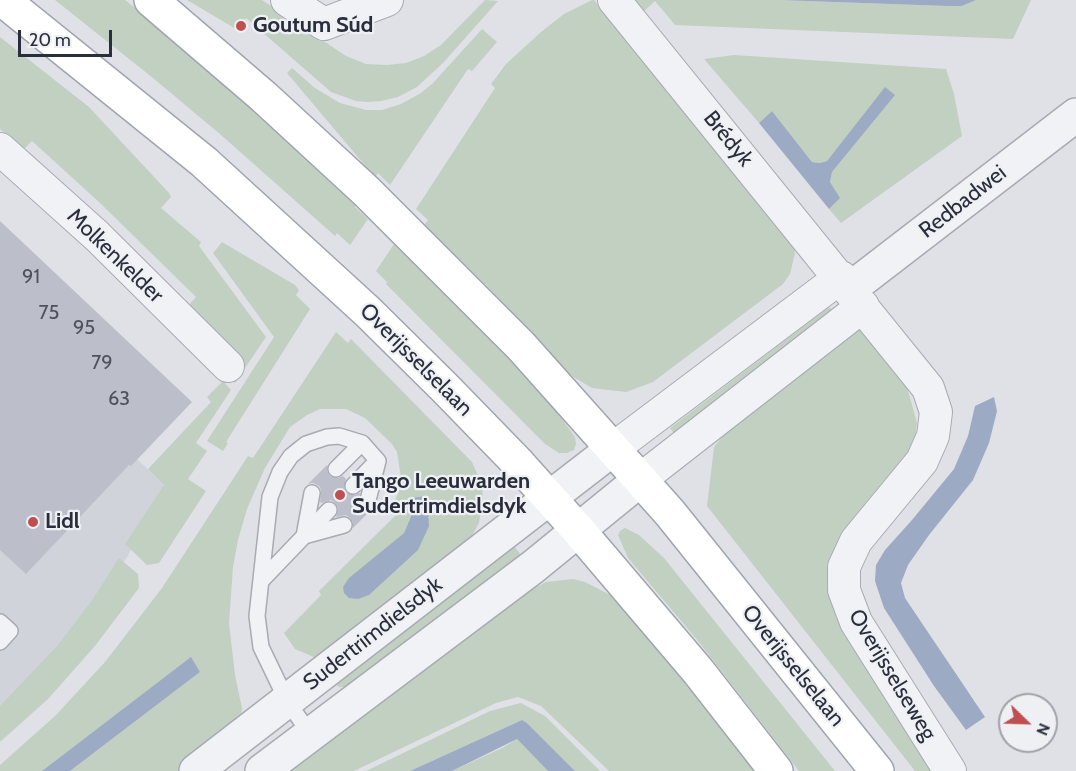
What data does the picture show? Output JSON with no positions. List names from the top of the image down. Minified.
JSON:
{"streets":{"main road":["Overijsselselaan"],"street":["Brédyk","Redbadwei","Molkenkelder","Sudertrimdielsdyk","Overijsselseweg"]},"crossings":[["Brédyk","Redbadwei"],["Brédyk","Overijsselseweg"],["Redbadwei","Overijsselselaan"],["Redbadwei","Sudertrimdielsdyk"],["Redbadwei","Overijsselseweg"],["Overijsselselaan","Sudertrimdielsdyk"]],"places":["Goutum Súd","Tango Leeuwarden Sudertrimdielsdyk","Lidl"],"house_numbers":["91","75","95","79","63"],"scale_bar":"20 m","north":"bottom right"}
